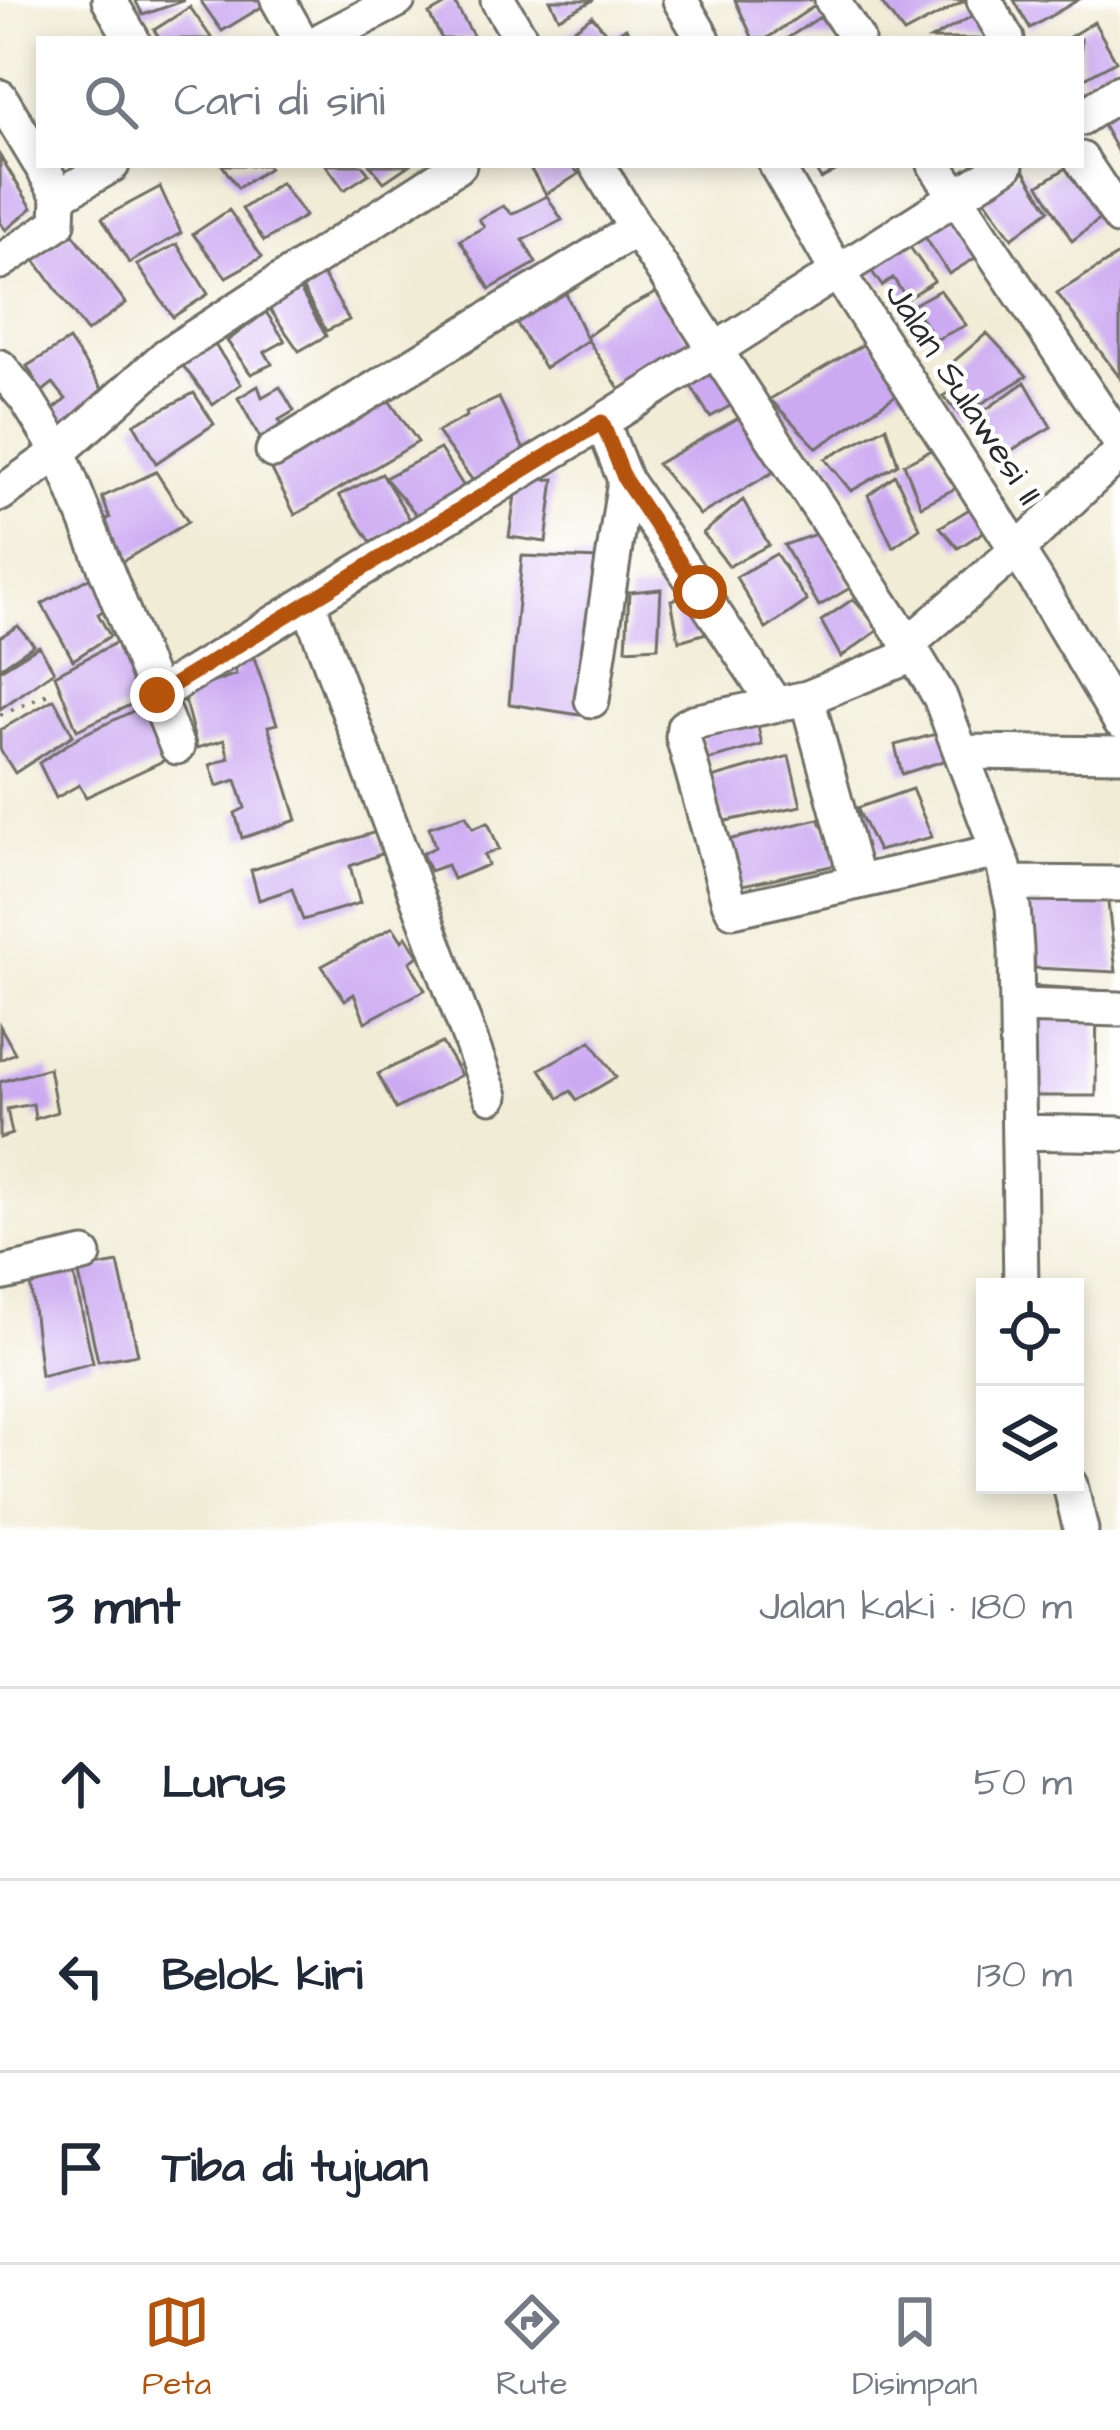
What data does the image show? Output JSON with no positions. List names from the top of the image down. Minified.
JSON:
{"streets":{"street":["Jalan Sulawesi II"]},"page":{"search":"Cari di sini","heading":["3 mnt","Jalan kaki · 180 m"],"list":[["Lurus","50 m"],["Belok kiri","130 m"],"Tiba di tujuan"],"nav":["Peta","Rute","Disimpan"]}}
